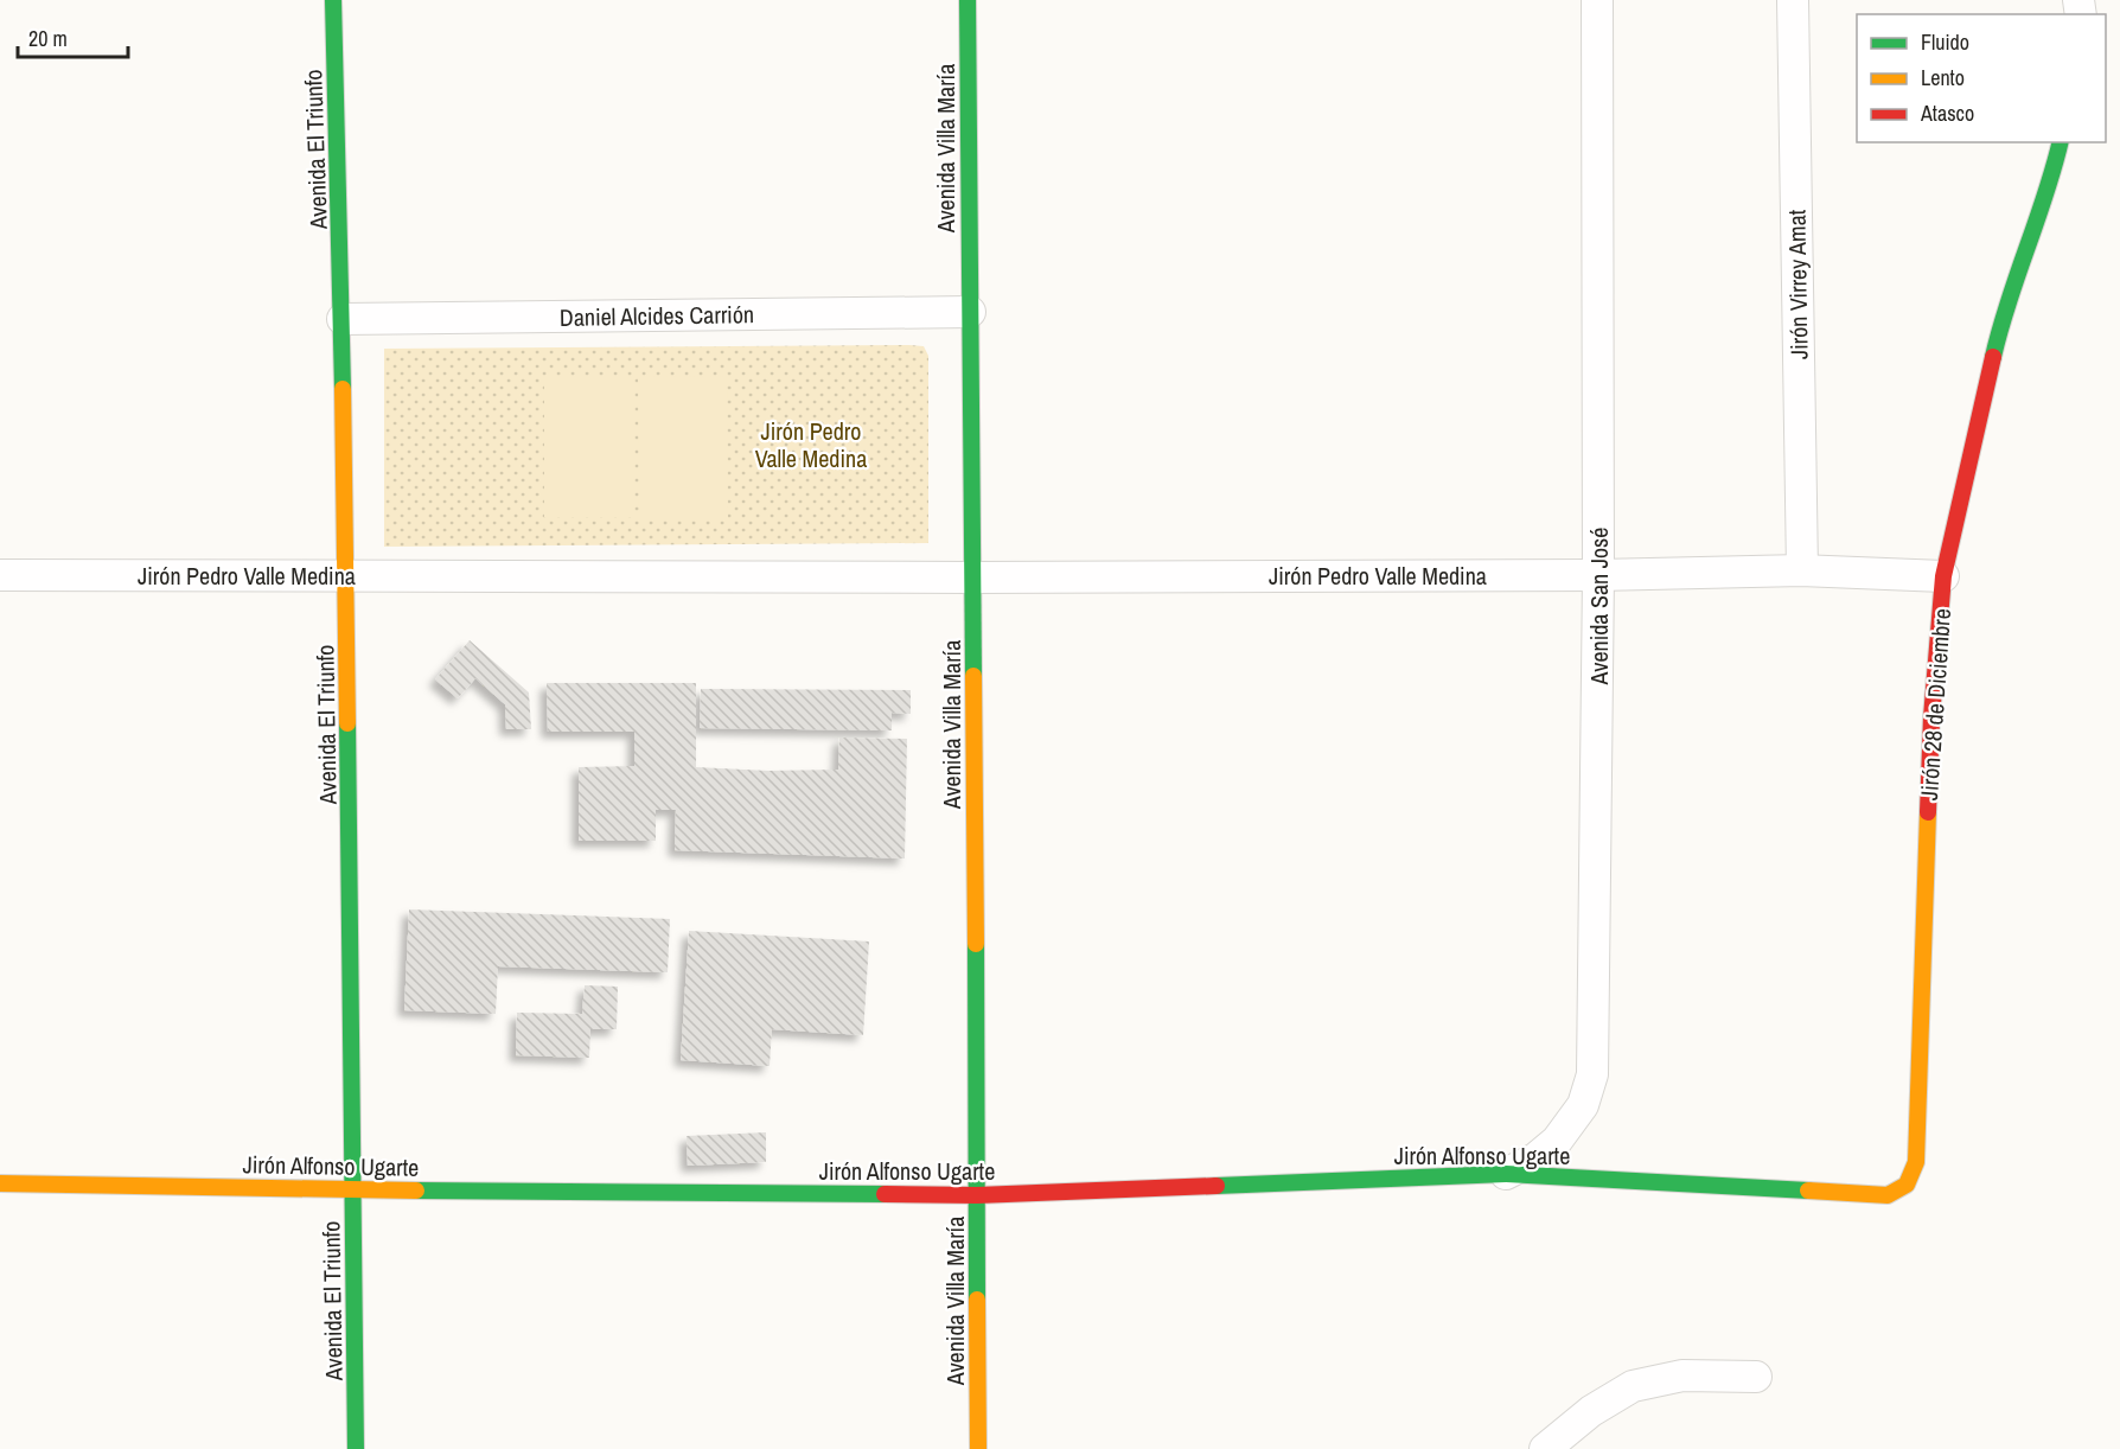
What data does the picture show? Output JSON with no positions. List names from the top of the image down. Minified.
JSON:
{"streets":{"street":["Avenida Villa María","Avenida El Triunfo","Jirón Virrey Amat","Daniel Alcides Carrión","Jirón Pedro Valle Medina","Avenida San José","Jirón 28 de Diciembre","Jirón Alfonso Ugarte"]},"crossings":[["Avenida Villa María","Daniel Alcides Carrión"],["Avenida Villa María","Jirón Pedro Valle Medina"],["Avenida Villa María","Jirón Alfonso Ugarte"],["Avenida El Triunfo","Daniel Alcides Carrión"],["Avenida El Triunfo","Jirón Pedro Valle Medina"],["Avenida El Triunfo","Jirón Alfonso Ugarte"],["Jirón Virrey Amat","Jirón Pedro Valle Medina"],["Jirón Pedro Valle Medina","Avenida San José"],["Jirón Pedro Valle Medina","Jirón 28 de Diciembre"],["Avenida San José","Jirón Alfonso Ugarte"],["Jirón 28 de Diciembre","Jirón Alfonso Ugarte"]],"parks":["Jirón Pedro Valle Medina"],"legend":["Fluido","Lento","Atasco"],"scale_bar":"20 m"}
